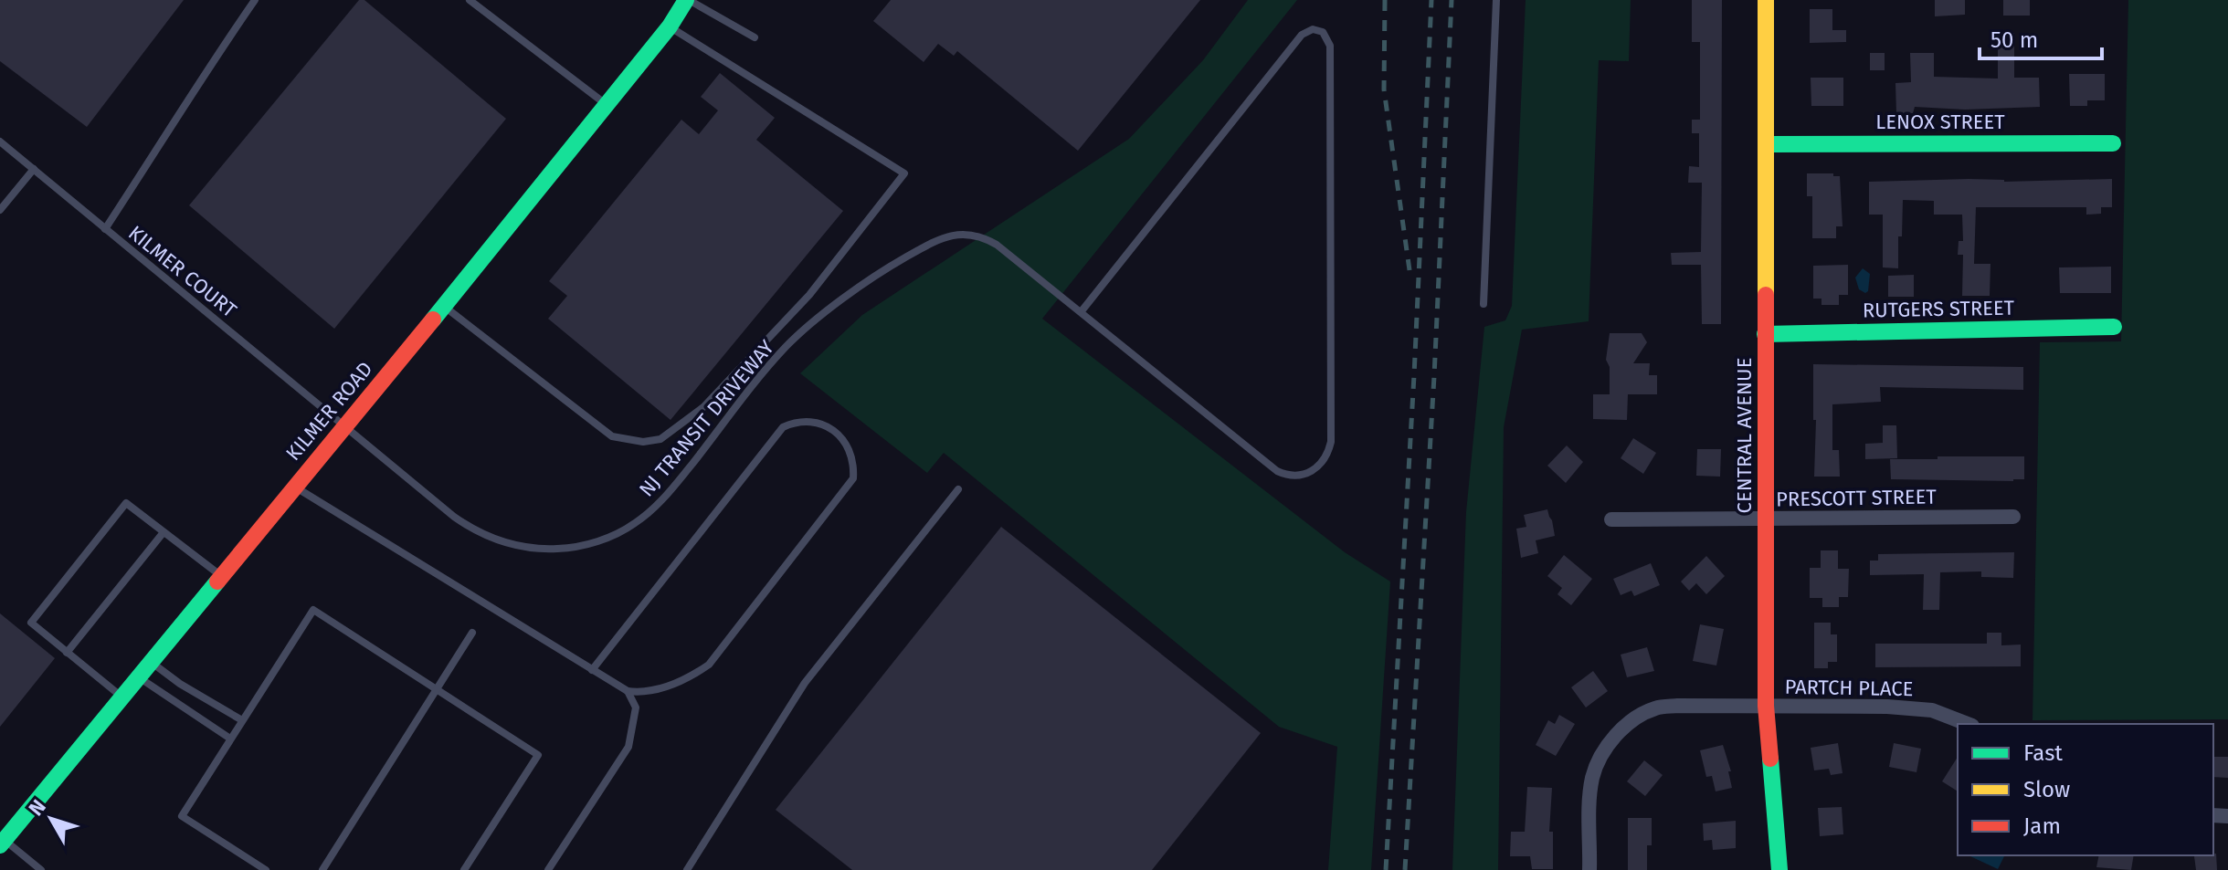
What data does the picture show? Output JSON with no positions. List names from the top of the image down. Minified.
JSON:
{"streets":{"street":["LENOX STREET","RUTGERS STREET","KILMER ROAD","CENTRAL AVENUE","PRESCOTT STREET","PARTCH PLACE"],"lane":["KILMER COURT","NJ TRANSIT DRIVEWAY"]},"crossings":[["LENOX STREET","CENTRAL AVENUE"],["KILMER COURT","KILMER ROAD"],["KILMER COURT","NJ TRANSIT DRIVEWAY"],["RUTGERS STREET","CENTRAL AVENUE"],["KILMER ROAD","NJ TRANSIT DRIVEWAY"],["CENTRAL AVENUE","PRESCOTT STREET"],["CENTRAL AVENUE","PARTCH PLACE"]],"legend":["Fast","Slow","Jam"],"scale_bar":"50 m","north":"top left"}
